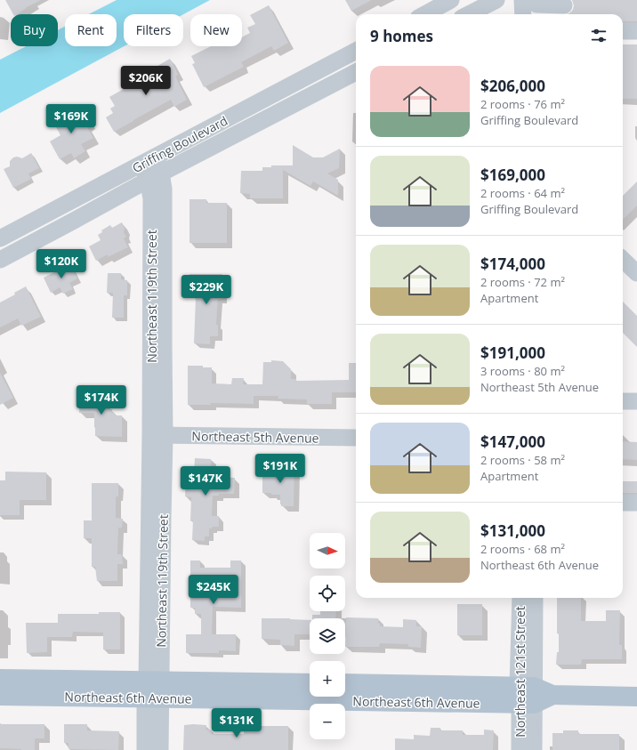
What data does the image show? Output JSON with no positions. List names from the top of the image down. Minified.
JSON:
{"streets":{"main road":["Northeast 6th Avenue"],"street":["Griffing Boulevard","Northeast 119th Street","Northeast 5th Avenue","Northeast 121st Street"]},"crossings":[["Griffing Boulevard","Northeast 119th Street"],["Northeast 119th Street","Northeast 5th Avenue"],["Northeast 119th Street","Northeast 6th Avenue"],["Northeast 121st Street","Northeast 6th Avenue"]],"north":"right","page":{"chip":["Buy","Rent","Filters","New"],"heading":"9 homes","list":[{"name":"$206,000","note":"2 rooms · 76 m² · Griffing Boulevard"},{"name":"$169,000","note":"2 rooms · 64 m² · Griffing Boulevard"},{"name":"$174,000","note":"2 rooms · 72 m² · Apartment"},{"name":"$191,000","note":"3 rooms · 80 m² · Northeast 5th Avenue"},{"name":"$147,000","note":"2 rooms · 58 m² · Apartment"},{"name":"$131,000","note":"2 rooms · 68 m² · Northeast 6th Avenue"}],"price":["$206K","$169K","$120K","$229K","$174K","$191K","$147K","$245K","$131K"],"map_buttons":["+","−"]}}
